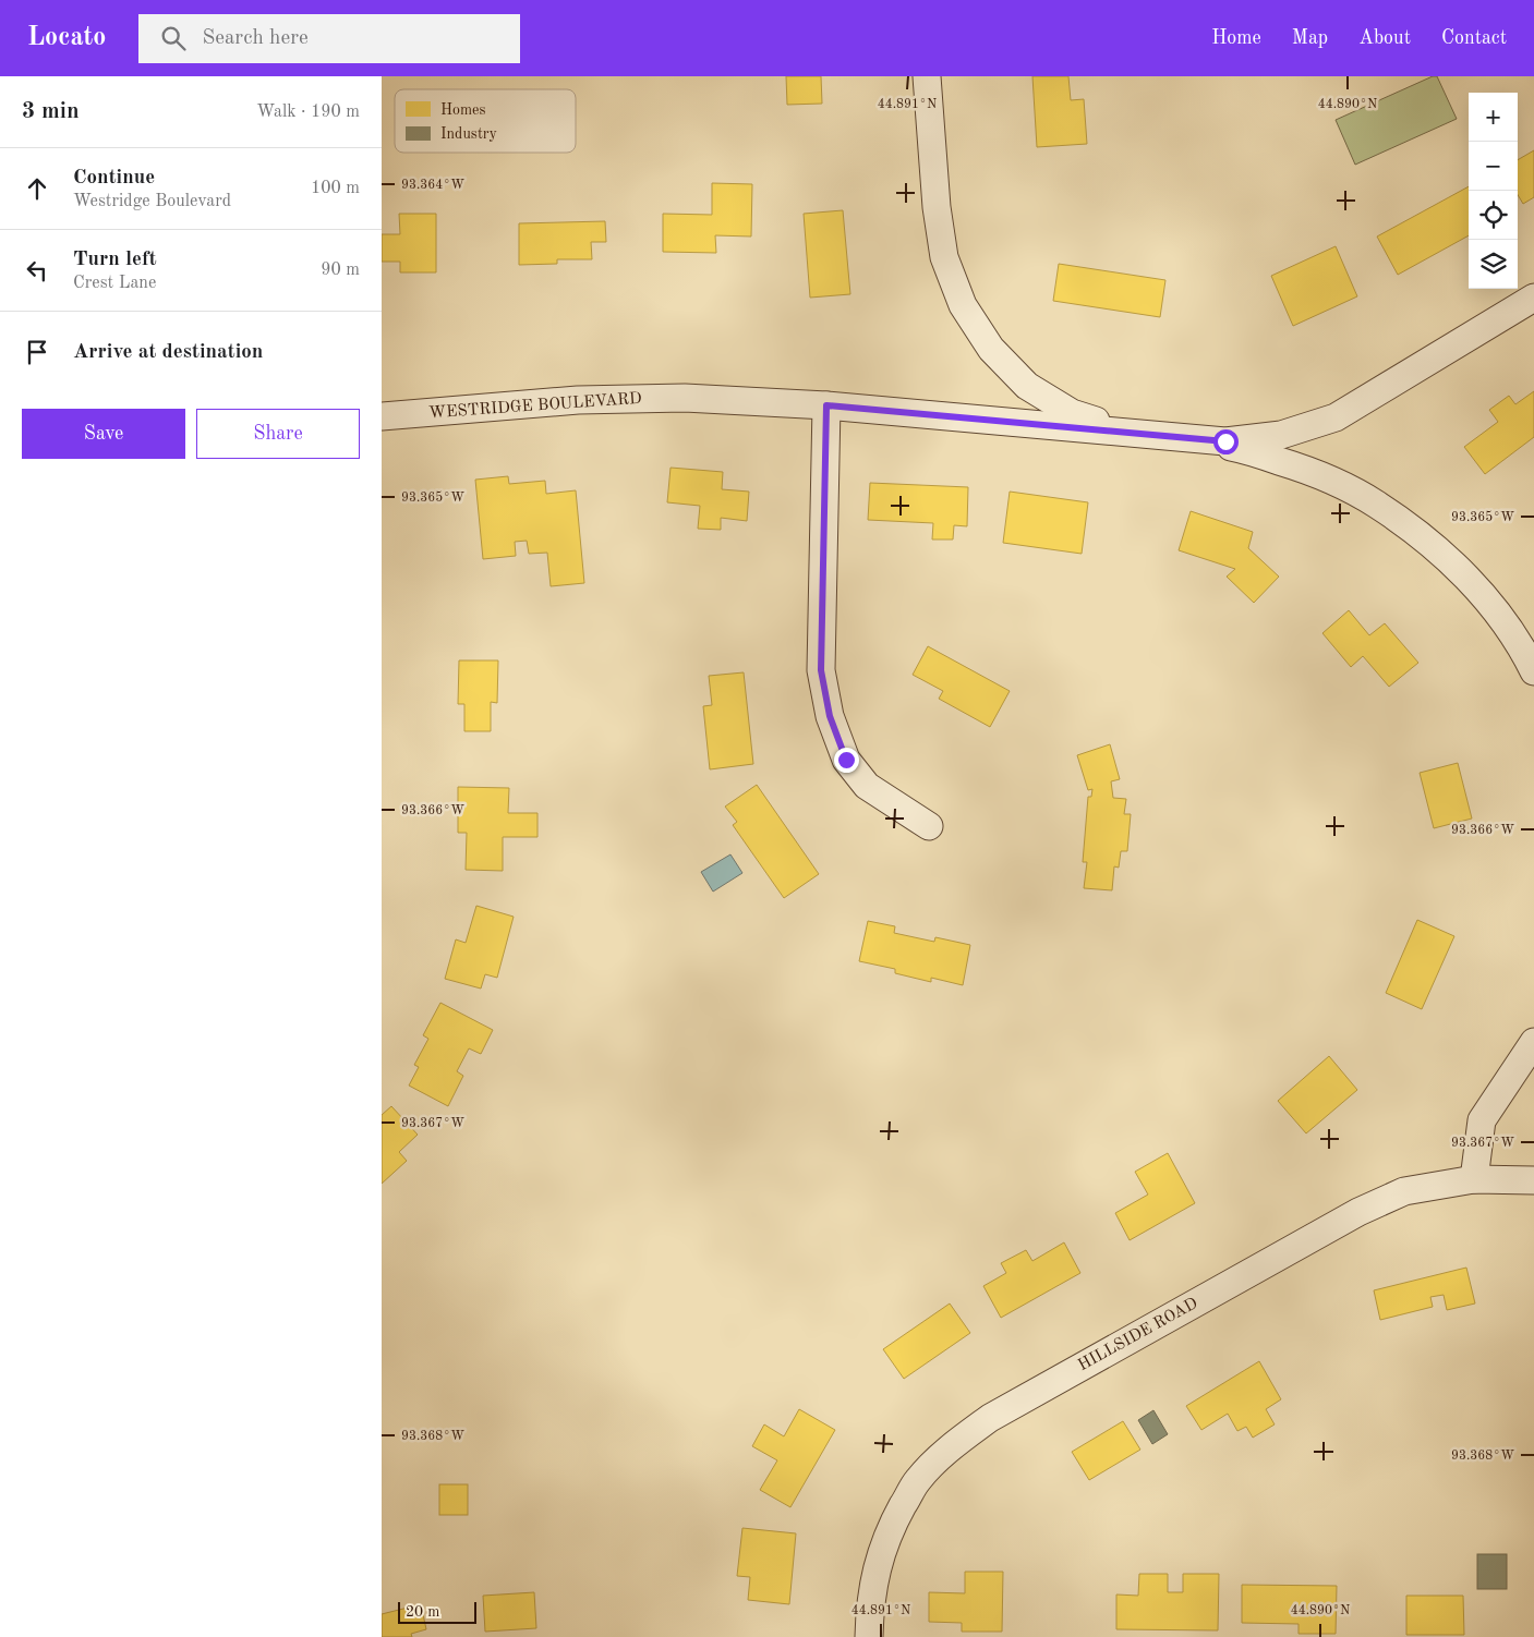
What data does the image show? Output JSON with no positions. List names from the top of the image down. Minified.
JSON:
{"streets":{"street":["WESTRIDGE BOULEVARD","HILLSIDE ROAD"]},"legend":["Homes","Industry"],"scale_bar":"20 m","page":{"header":"Locato","search":"Search here","nav":["Home","Map","About","Contact"],"heading":["3 min","Walk · 190 m"],"map_buttons":["+","−"],"list":[["Continue","Westridge Boulevard","100 m"],["Turn left","Crest Lane","90 m"],"Arrive at destination"],"buttons":["Save","Share"],"scale":"20 m"},"coordinates":["44.891°N","44.890°N","93.364°W","93.365°W","93.366°W","93.367°W","93.368°W"]}
